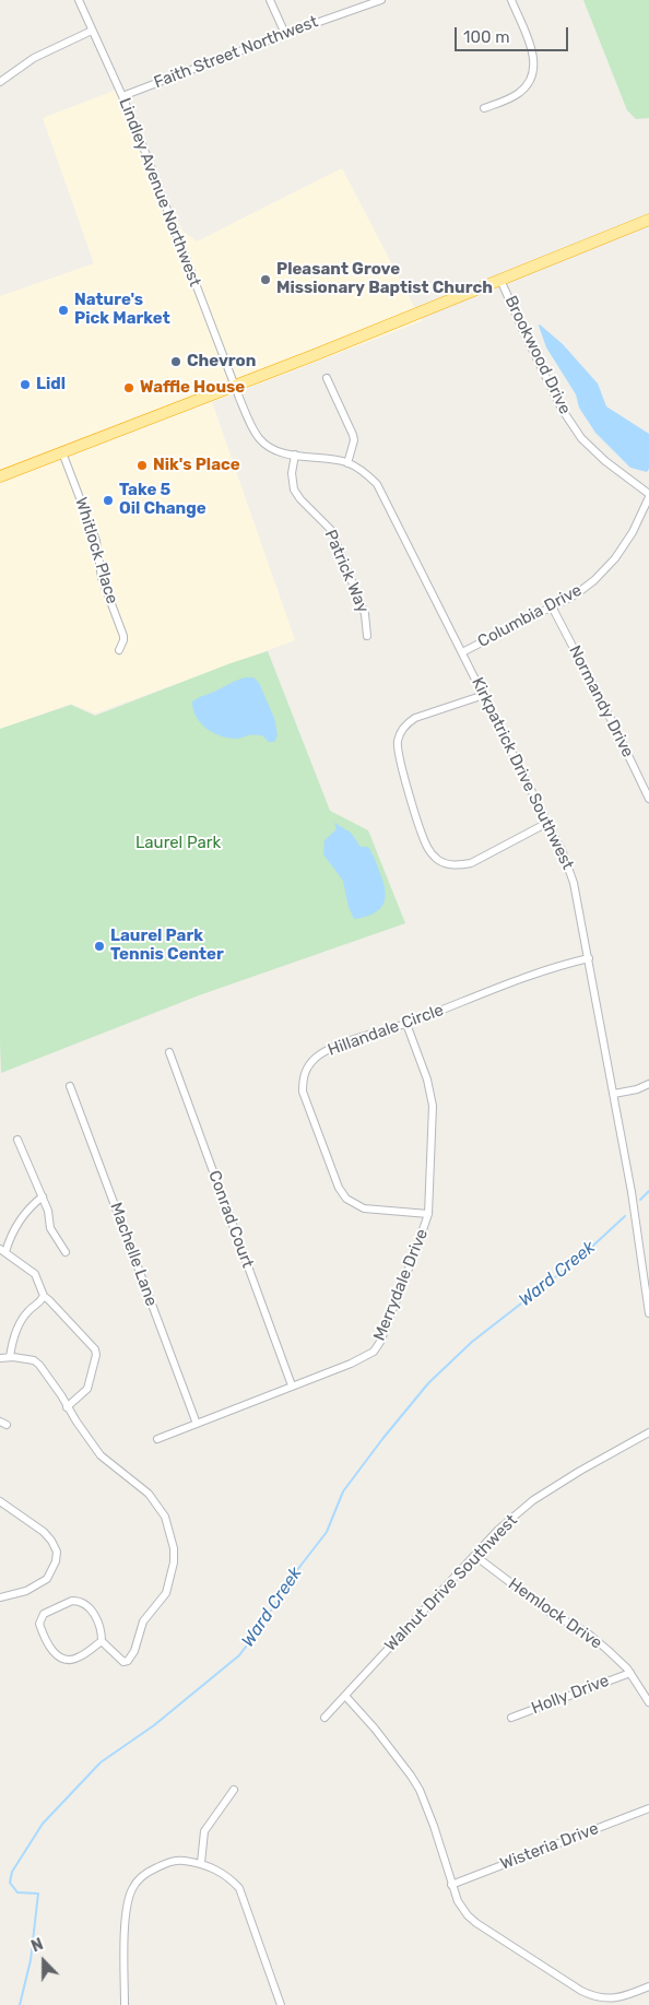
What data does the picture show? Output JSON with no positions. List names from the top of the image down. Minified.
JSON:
{"streets":{"street":["Faith Street Northwest","Lindley Avenue Northwest","Brookwood Drive","Whitlock Place","Patrick Way","Columbia Drive","Normandy Drive","Kirkpatrick Drive Southwest","Hillandale Circle","Conrad Court","Machelle Lane","Merrydale Drive","Walnut Drive Southwest","Hemlock Drive","Holly Drive","Wisteria Drive"]},"crossings":[["Faith Street Northwest","Lindley Avenue Northwest"],["Lindley Avenue Northwest","Kirkpatrick Drive Southwest"],["Brookwood Drive","Columbia Drive"],["Patrick Way","Kirkpatrick Drive Southwest"],["Columbia Drive","Normandy Drive"],["Columbia Drive","Kirkpatrick Drive Southwest"],["Kirkpatrick Drive Southwest","Hillandale Circle"],["Hillandale Circle","Merrydale Drive"],["Conrad Court","Merrydale Drive"],["Machelle Lane","Merrydale Drive"],["Walnut Drive Southwest","Hemlock Drive"],["Hemlock Drive","Holly Drive"]],"water":["Ward Creek"],"parks":["Laurel Park"],"places":["Pleasant Grove Missionary Baptist Church","Nature's Pick Market","Chevron","Lidl","Waffle House","Nik's Place","Take 5 Oil Change","Laurel Park Tennis Center"],"scale_bar":"100 m","north":"top"}
